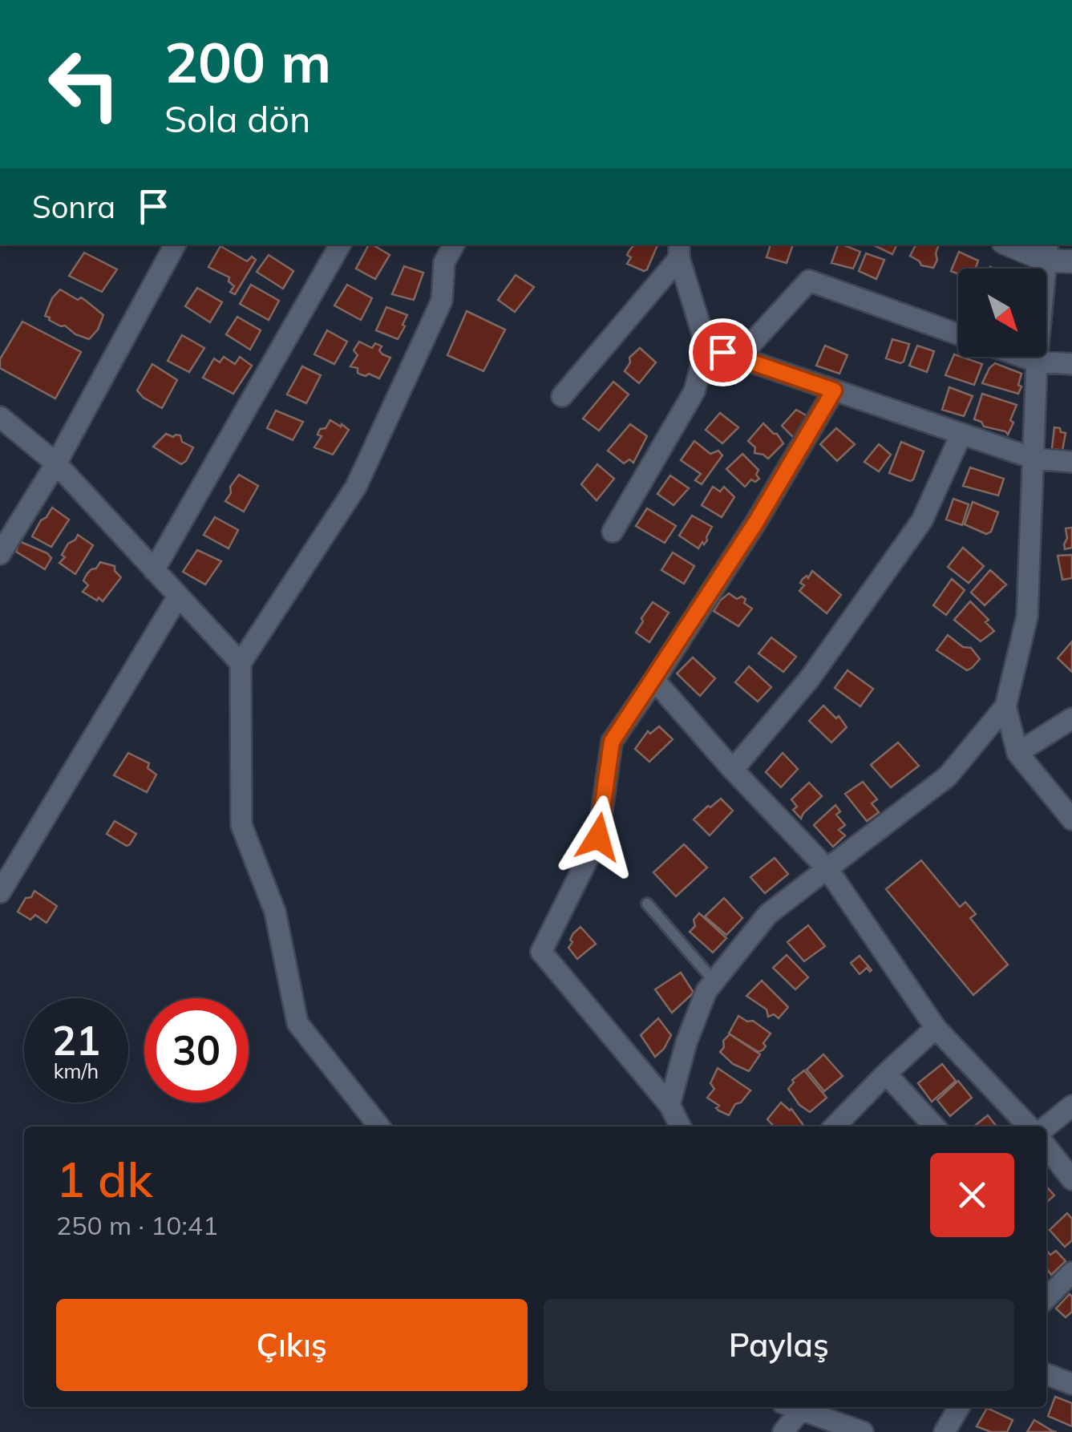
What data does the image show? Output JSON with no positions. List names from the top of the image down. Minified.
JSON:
{"north":"bottom right","page":{"turn":["200 m","Sola dön"],"then":"Sonra","speed":"21 km/h","limit":"30","heading":["1 dk","250 m · 10:41"],"buttons":["Çıkış","Paylaş"]}}
